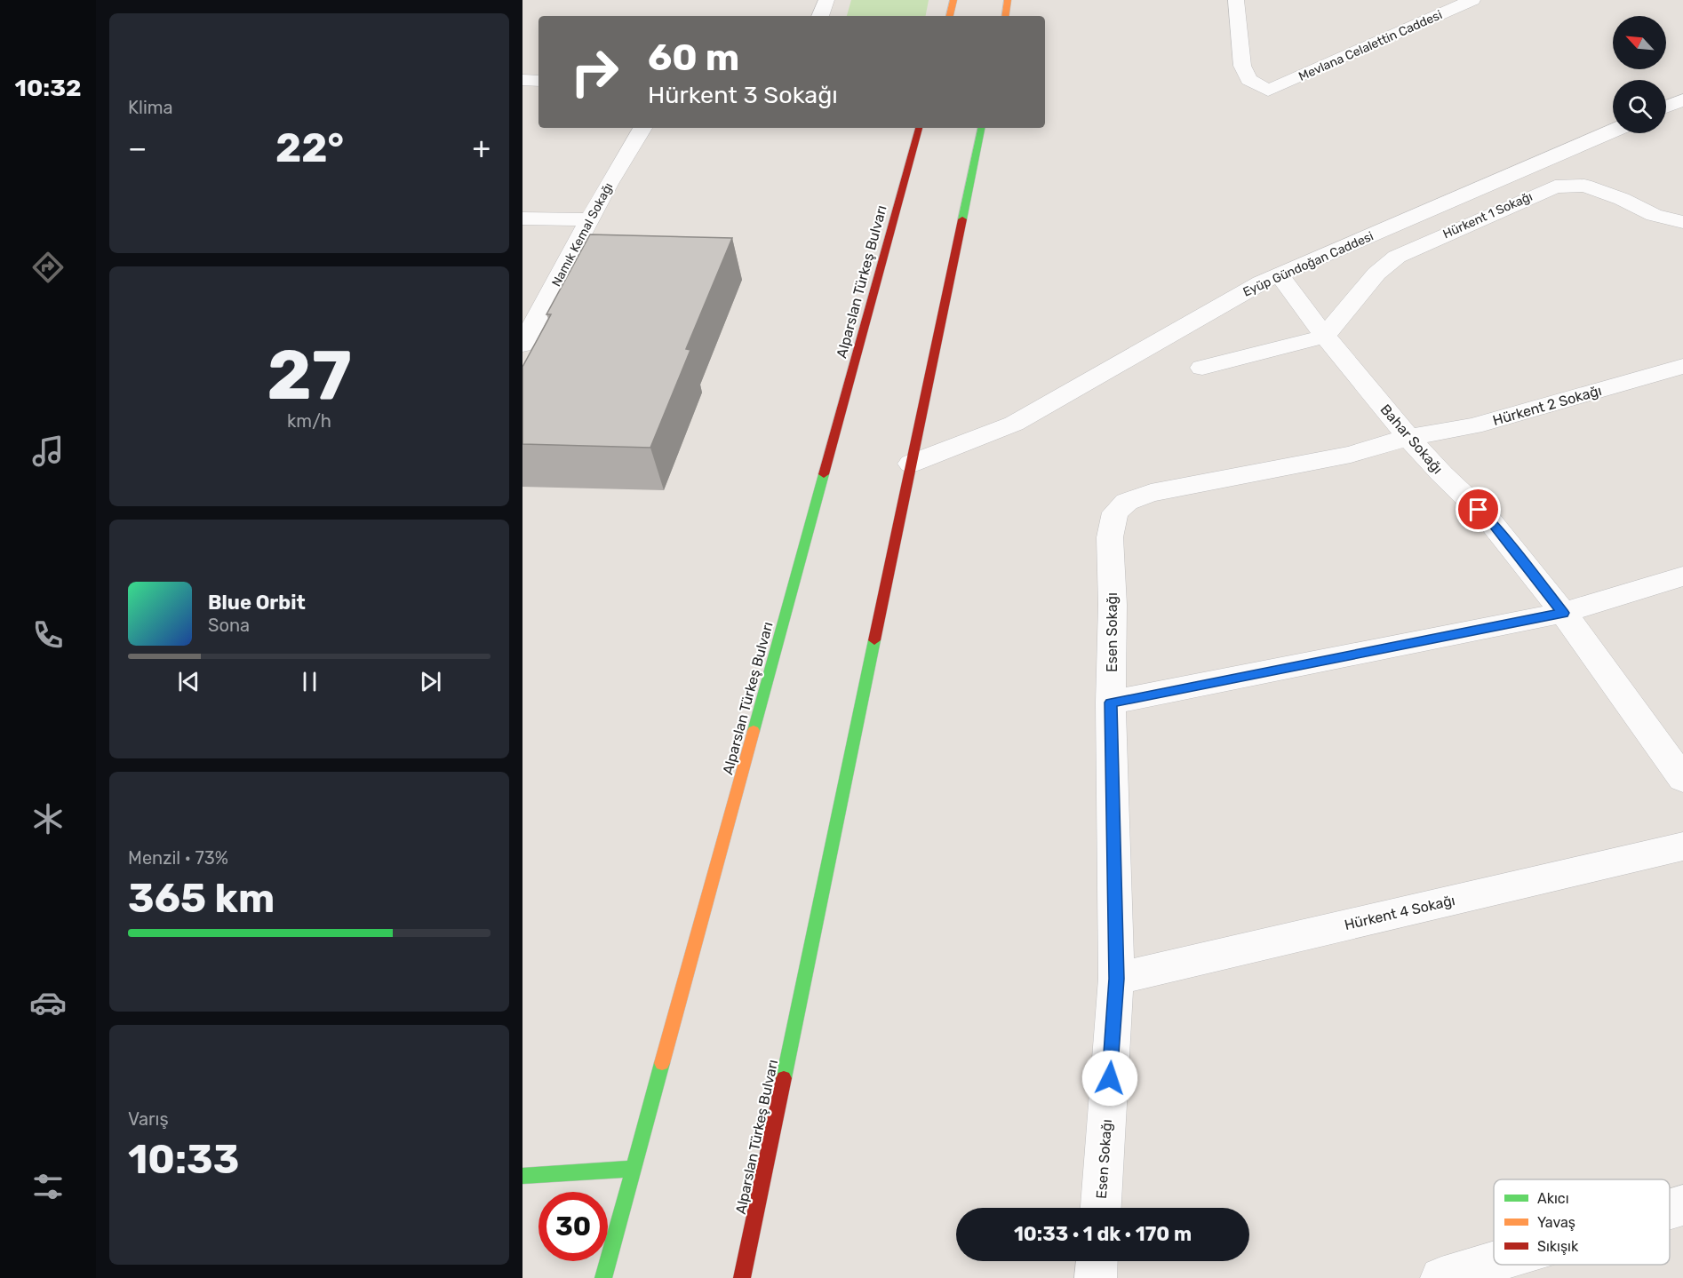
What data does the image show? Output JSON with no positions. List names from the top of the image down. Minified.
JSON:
{"streets":{"main road":["Alparslan Türkeş Bulvarı"],"street":["Mevlana Celalettin Caddesi","Hürkent 1 Sokağı","Namık Kemal Sokağı","Eyüp Gündoğan Caddesi","Hürkent 2 Sokağı","Bahar Sokağı","Esen Sokağı","Hürkent 4 Sokağı"]},"crossings":[["Hürkent 1 Sokağı","Bahar Sokağı"],["Eyüp Gündoğan Caddesi","Alparslan Türkeş Bulvarı"],["Eyüp Gündoğan Caddesi","Bahar Sokağı"],["Hürkent 2 Sokağı","Bahar Sokağı"],["Hürkent 2 Sokağı","Esen Sokağı"],["Bahar Sokağı","Esen Sokağı"],["Esen Sokağı","Hürkent 4 Sokağı"]],"legend":["Akıcı","Yavaş","Sıkışık"],"north":"top left","page":{"tabs":"10:32","tile":["Klima",["27","km/h"],["Menzil · 73%","365 km"],["Varış","10:33"]],"turn":["60 m","Hürkent 3 Sokağı"],"heat":["−","22°","+"],"song":["Blue Orbit","Sona"],"limit":"30","trip":"10:33 · 1 dk · 170 m"}}
